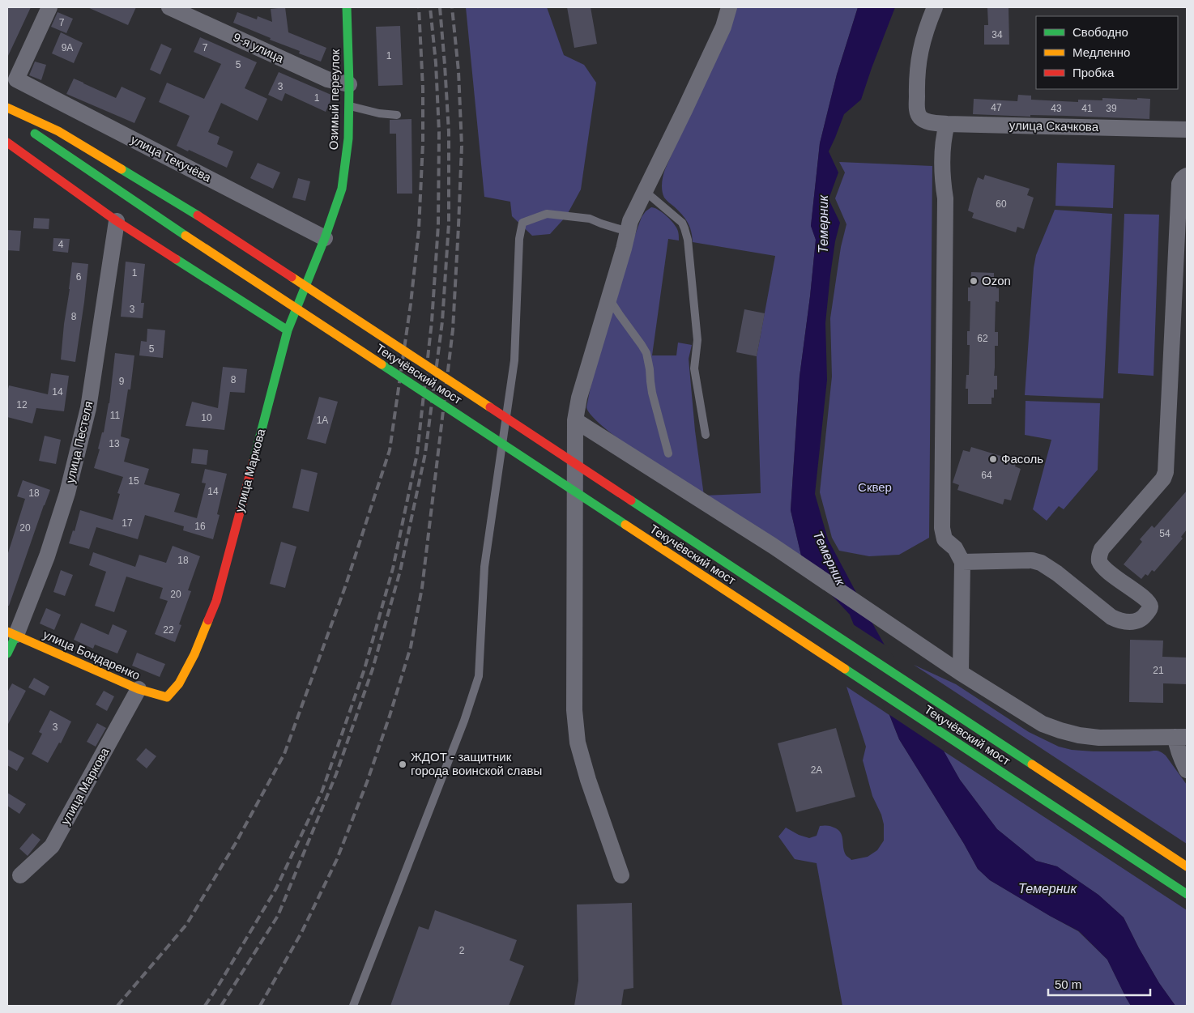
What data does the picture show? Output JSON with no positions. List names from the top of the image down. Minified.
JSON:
{"streets":{"main road":["Озимый переулок","Текучёвский мост","улица Пестеля","улица Маркова","улица Бондаренко"],"street":["9-я улица","улица Скачкова","улица Текучёва"]},"crossings":[["9-я улица","Озимый переулок"],["Озимый переулок","улица Текучёва"],["Озимый переулок","улица Маркова"],["улица Текучёва","улица Маркова"],["улица Пестеля","улица Бондаренко"],["улица Маркова","улица Бондаренко"]],"water":["Темерник"],"parks":["Сквер"],"places":["Ozon","Фасоль","ЖДОТ - защитник города воинской славы"],"house_numbers":["7","34","9А","7","1","5","3","1","47","43","41","39","60","4","1","6","3","8","62","5","8","9","14","12","11","10","1А","13","64","15","14","18","17","16","20","54","18","20","22","21","3","2А","2"],"legend":["Свободно","Медленно","Пробка"],"scale_bar":"50 m"}
